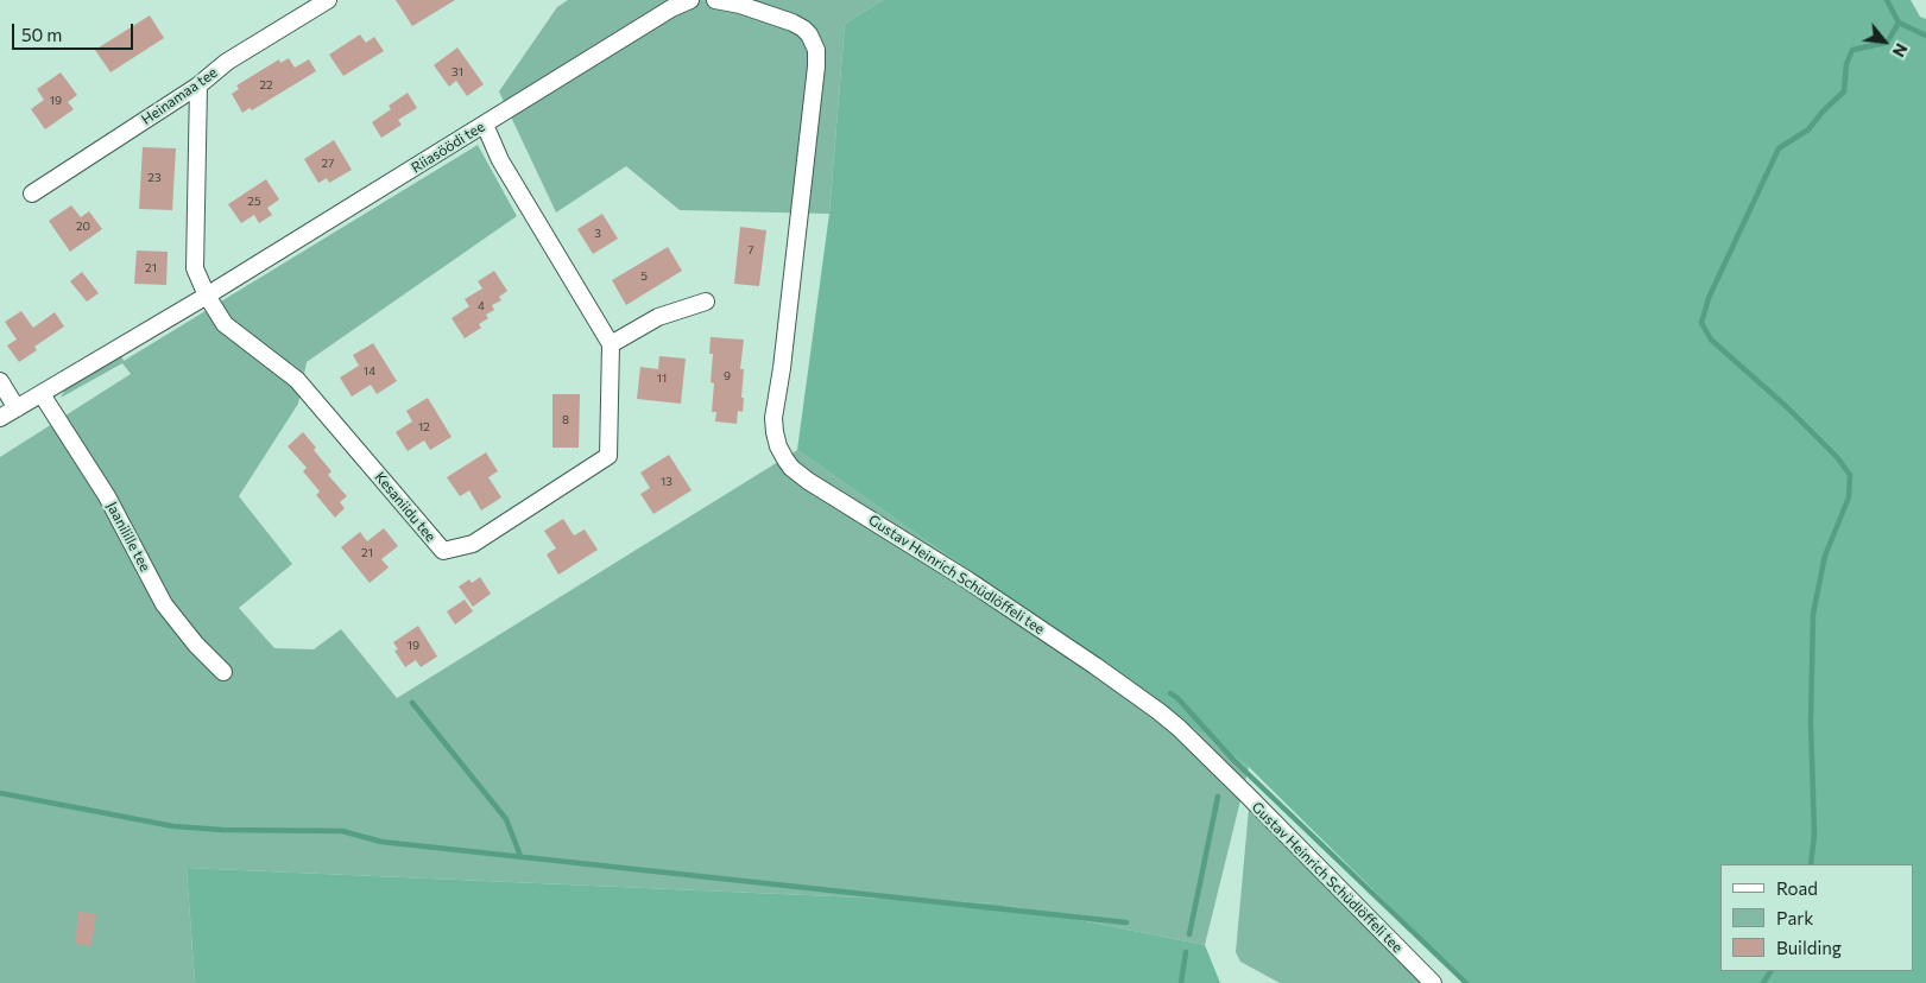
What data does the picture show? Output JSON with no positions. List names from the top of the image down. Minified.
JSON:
{"streets":{"street":["Heinamaa tee","Riiasöödi tee","Kesaniidu tee","Jaanilille tee","Gustav Heinrich Schüdlöffeli tee"]},"crossings":[["Riiasöödi tee","Kesaniidu tee"],["Riiasöödi tee","Jaanilille tee"]],"house_numbers":["31","22","19","27","23","25","20","3","7","21","5","4","14","9","11","8","12","13","21","19"],"legend":["Road","Park","Building"],"scale_bar":"50 m","north":"bottom right"}
